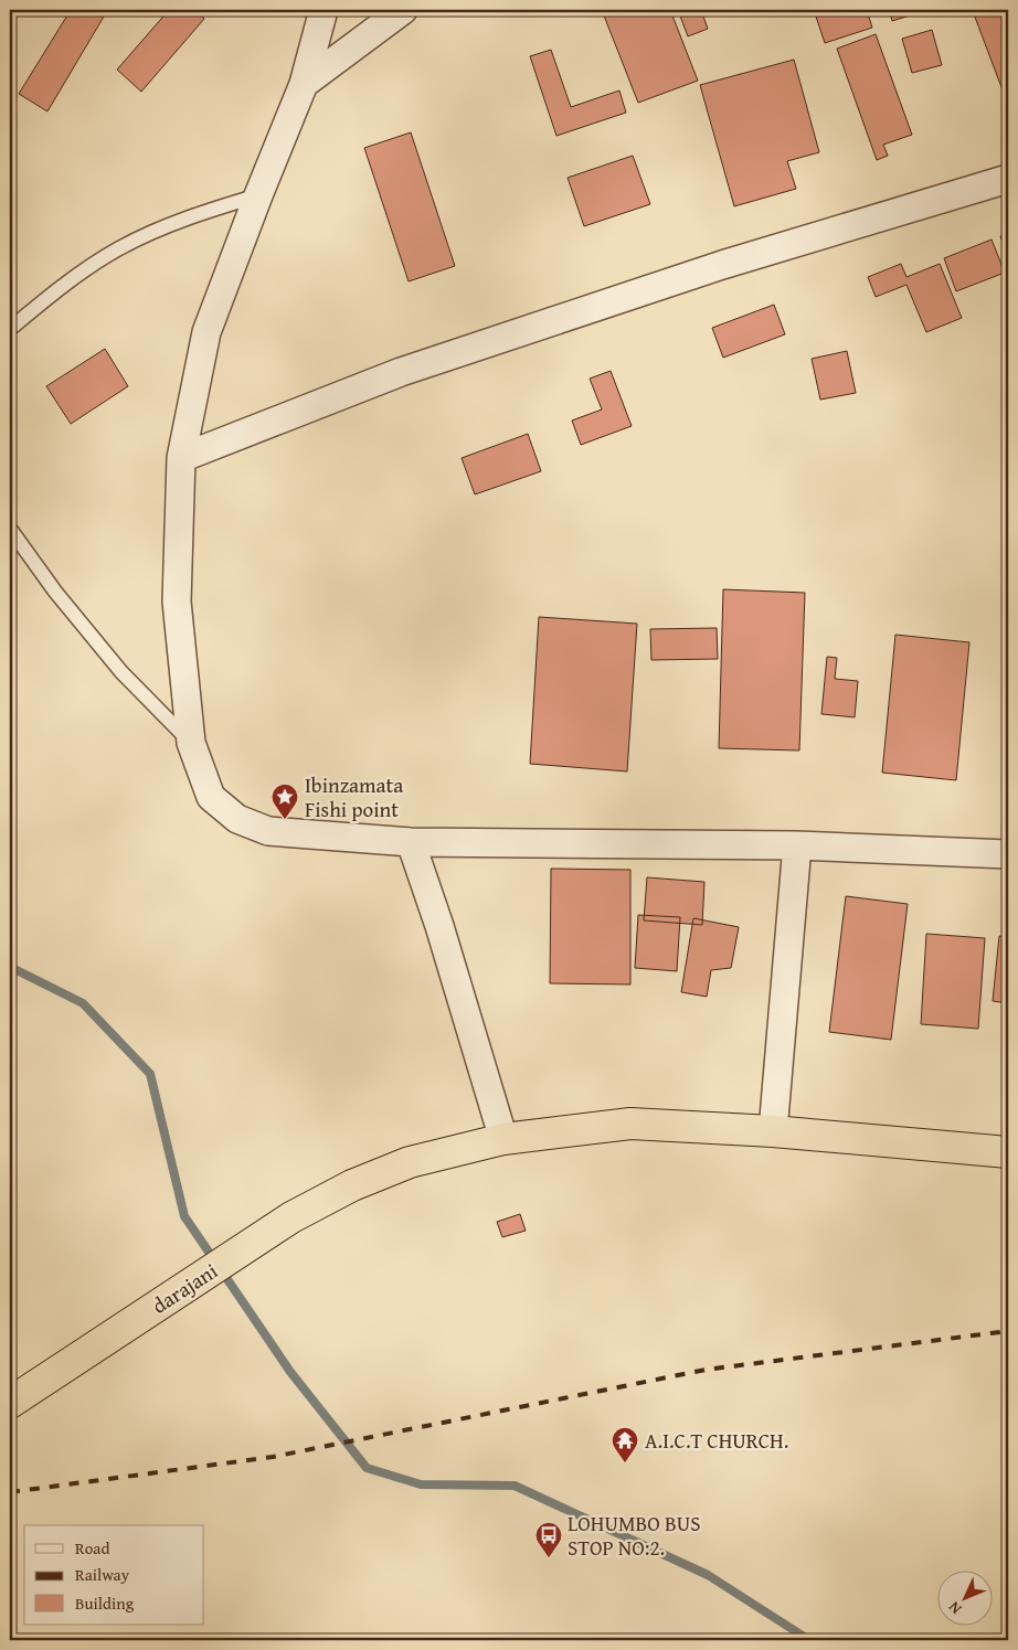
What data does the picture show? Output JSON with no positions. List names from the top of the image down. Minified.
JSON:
{"streets":{"highway":["darajani"]},"places":{"place":["Ibinzamata Fishi point"],"temple":["A.I.C.T CHURCH."],"bus stop":["LOHUMBO BUS STOP NO:2."]},"legend":["Road","Railway","Building"],"north":"bottom left"}
